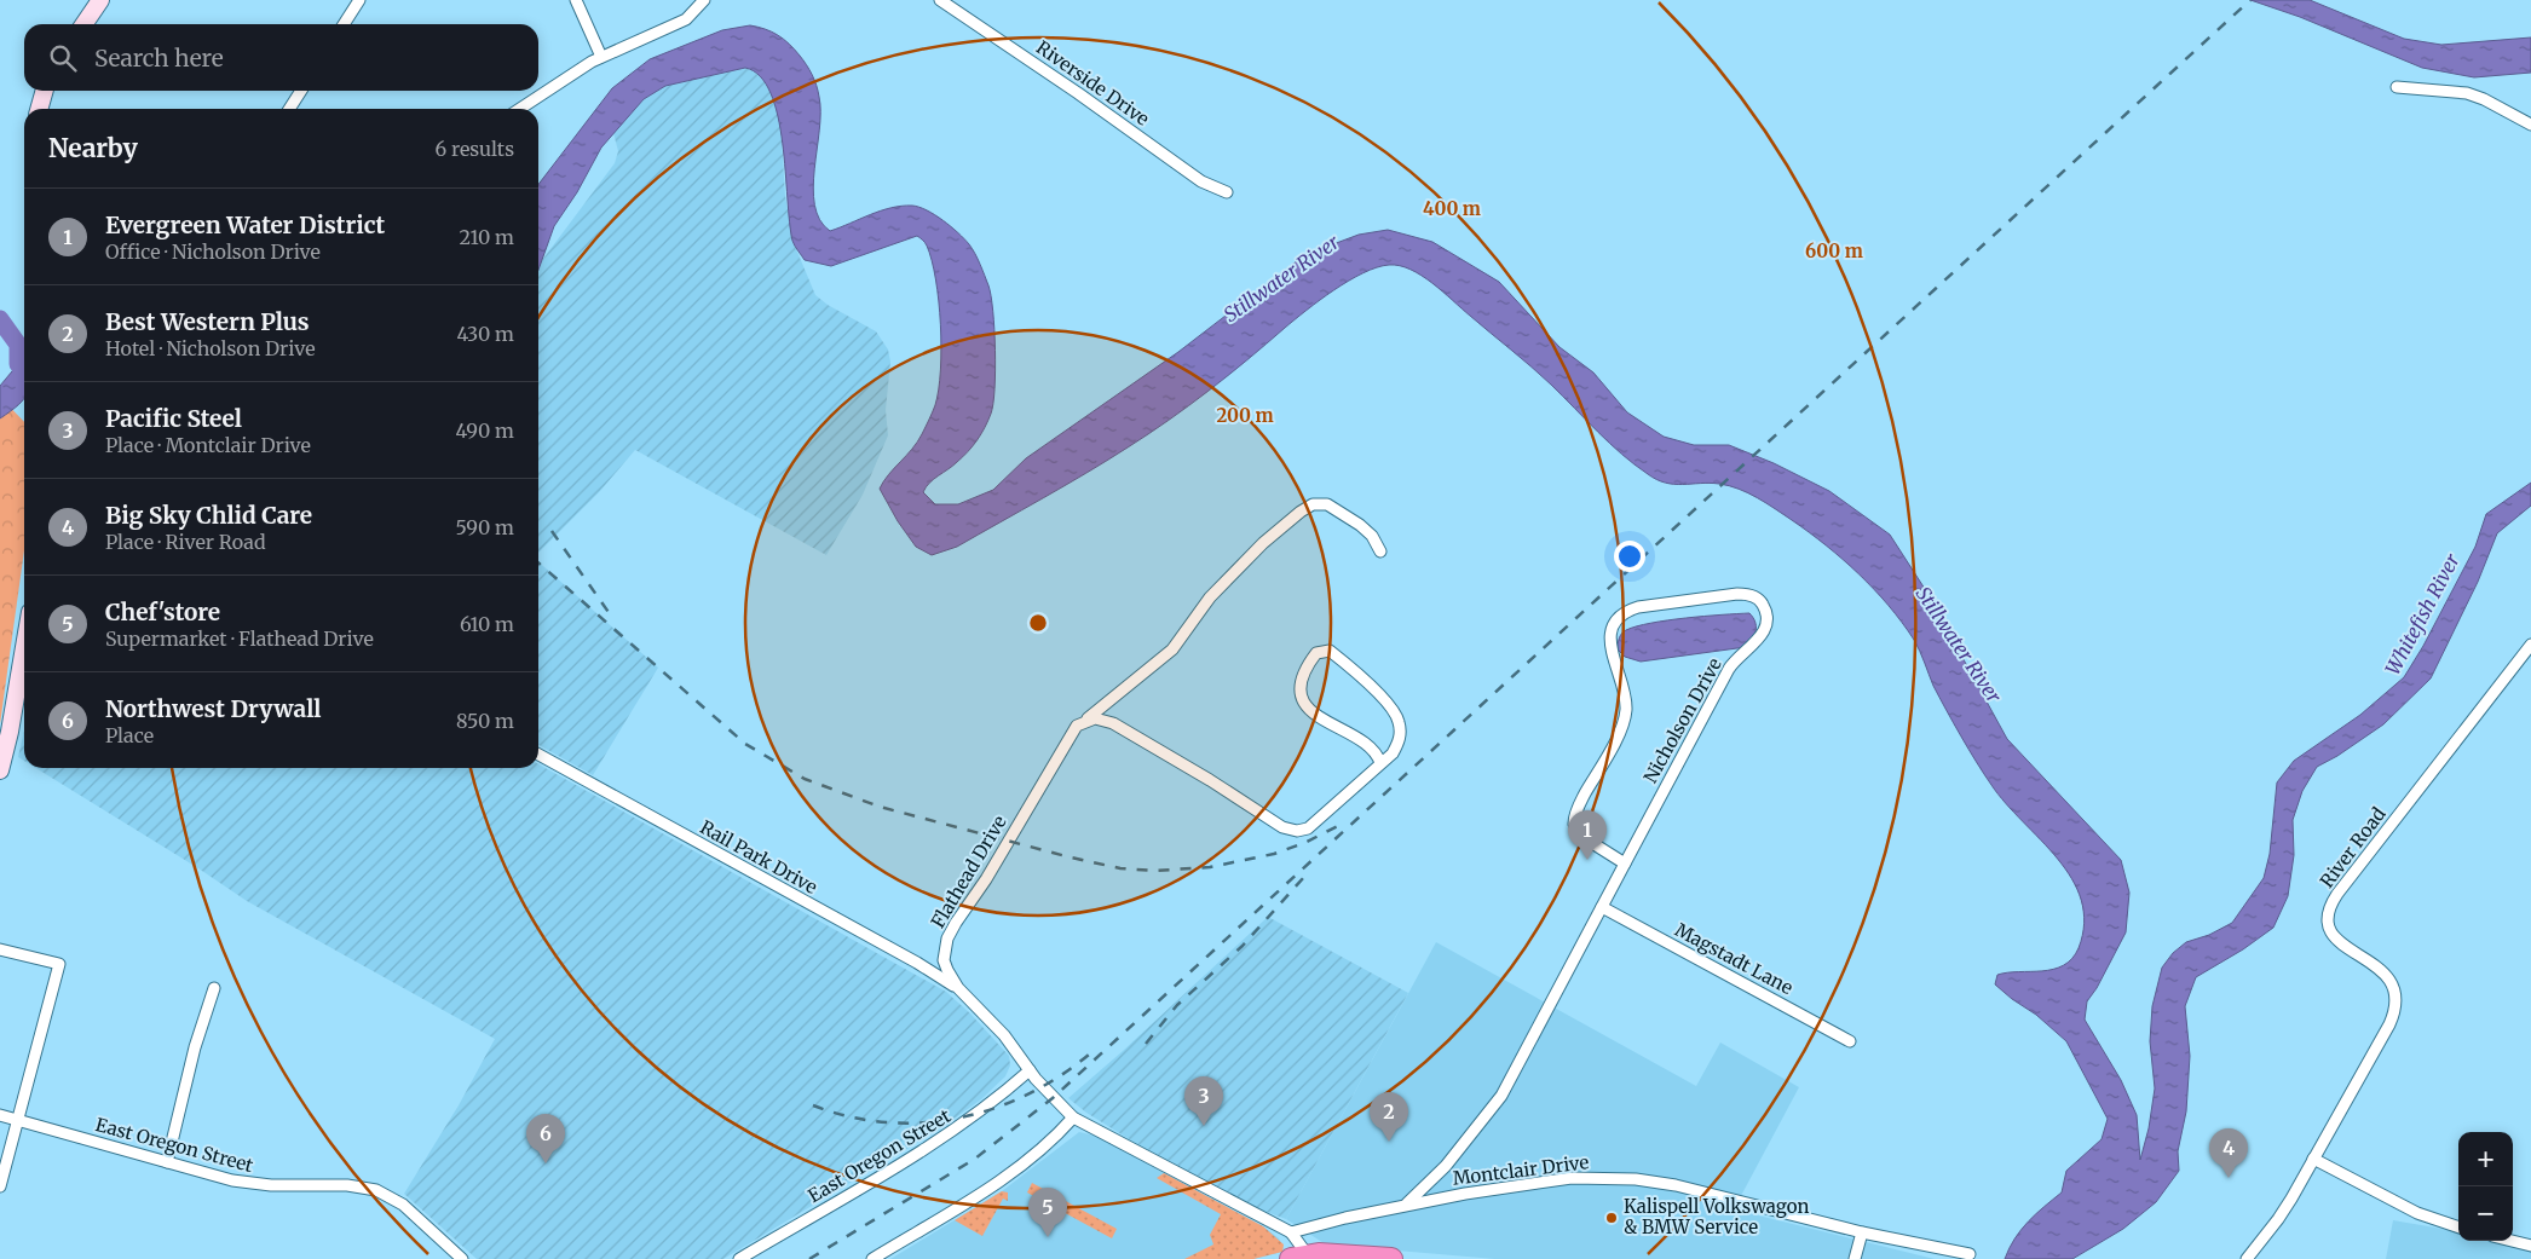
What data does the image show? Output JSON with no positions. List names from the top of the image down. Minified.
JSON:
{"streets":{"street":["Riverside Drive","Nicholson Drive","River Road","Rail Park Drive","Flathead Drive","Magstadt Lane","East Oregon Street","Montclair Drive"]},"crossings":[["Nicholson Drive","Magstadt Lane"],["Nicholson Drive","Montclair Drive"],["Rail Park Drive","Flathead Drive"],["Flathead Drive","East Oregon Street"]],"water":["Stillwater River","Whitefish River"],"places":["Kalispell Volkswagon & BMW Service"],"page":{"search":"Search here","heading":["Nearby","6 results"],"list":[{"mark":"1","name":"Evergreen Water District","note":"Office · Nicholson Drive","value":"210 m"},{"mark":"2","name":"Best Western Plus","note":"Hotel · Nicholson Drive","value":"430 m"},{"mark":"3","name":"Pacific Steel","note":"Place · Montclair Drive","value":"490 m"},{"mark":"4","name":"Big Sky Chlid Care","note":"Place · River Road","value":"590 m"},{"mark":"5","name":"Chef'store","note":"Supermarket · Flathead Drive","value":"610 m"},{"mark":"6","name":"Northwest Drywall","note":"Place","value":"850 m"}],"pins":["1","3","2","6","4","5"],"map_buttons":["+","−"]},"rings":["400 m","600 m","200 m"]}
